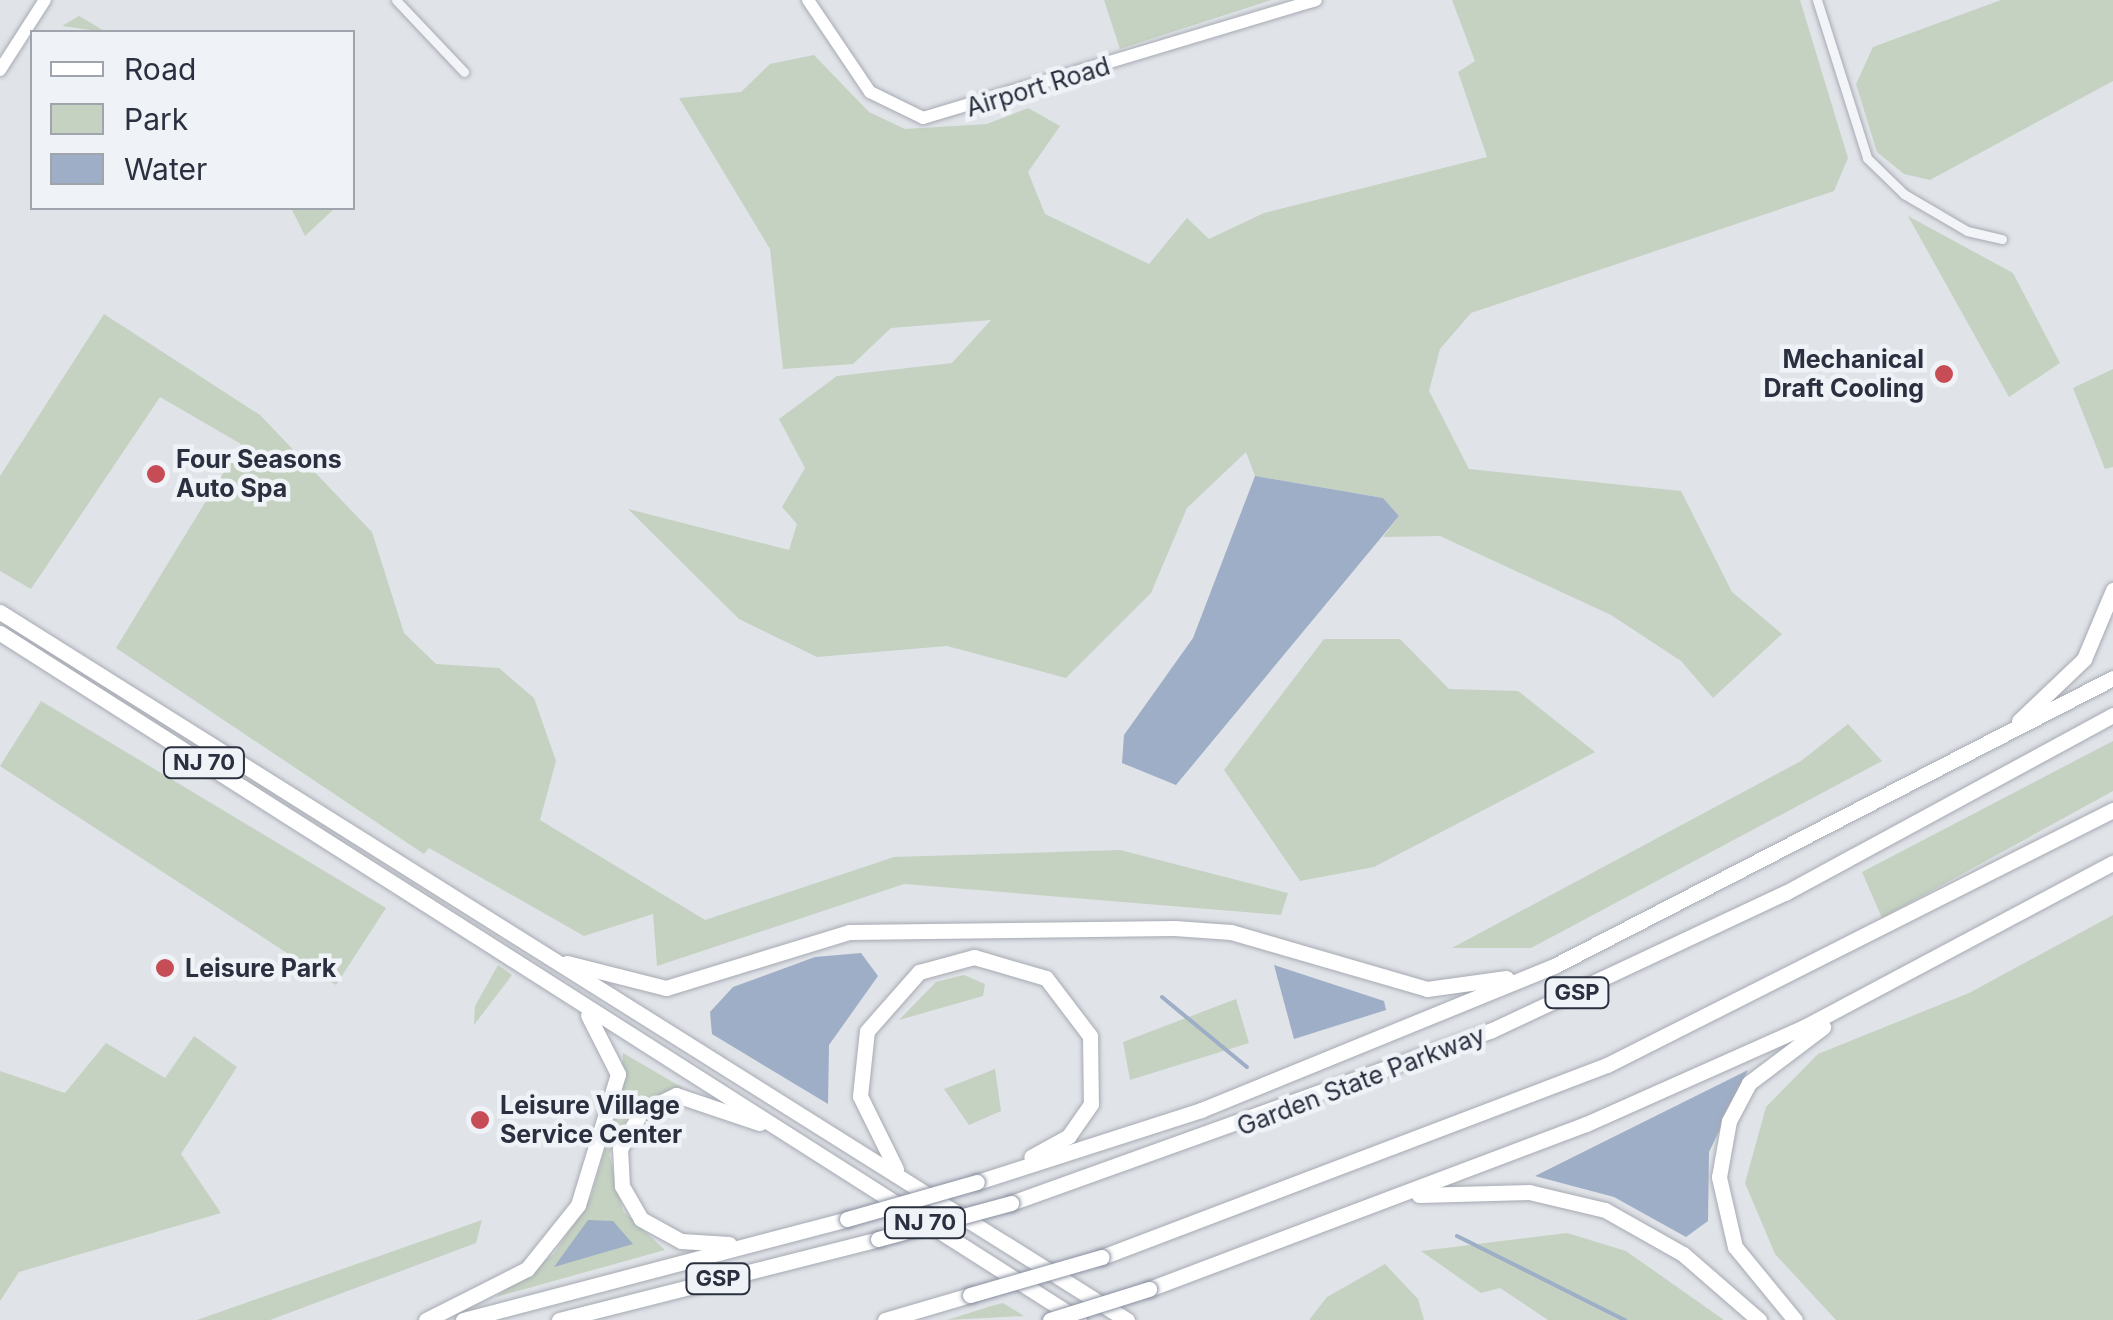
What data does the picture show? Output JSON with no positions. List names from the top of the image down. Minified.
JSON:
{"streets":{"highway":["NJ 70","GSP","Garden State Parkway"],"street":["Airport Road"]},"places":["Mechanical Draft Cooling","Four Seasons Auto Spa","Leisure Park","Leisure Village Service Center"],"legend":["Road","Park","Water"]}
